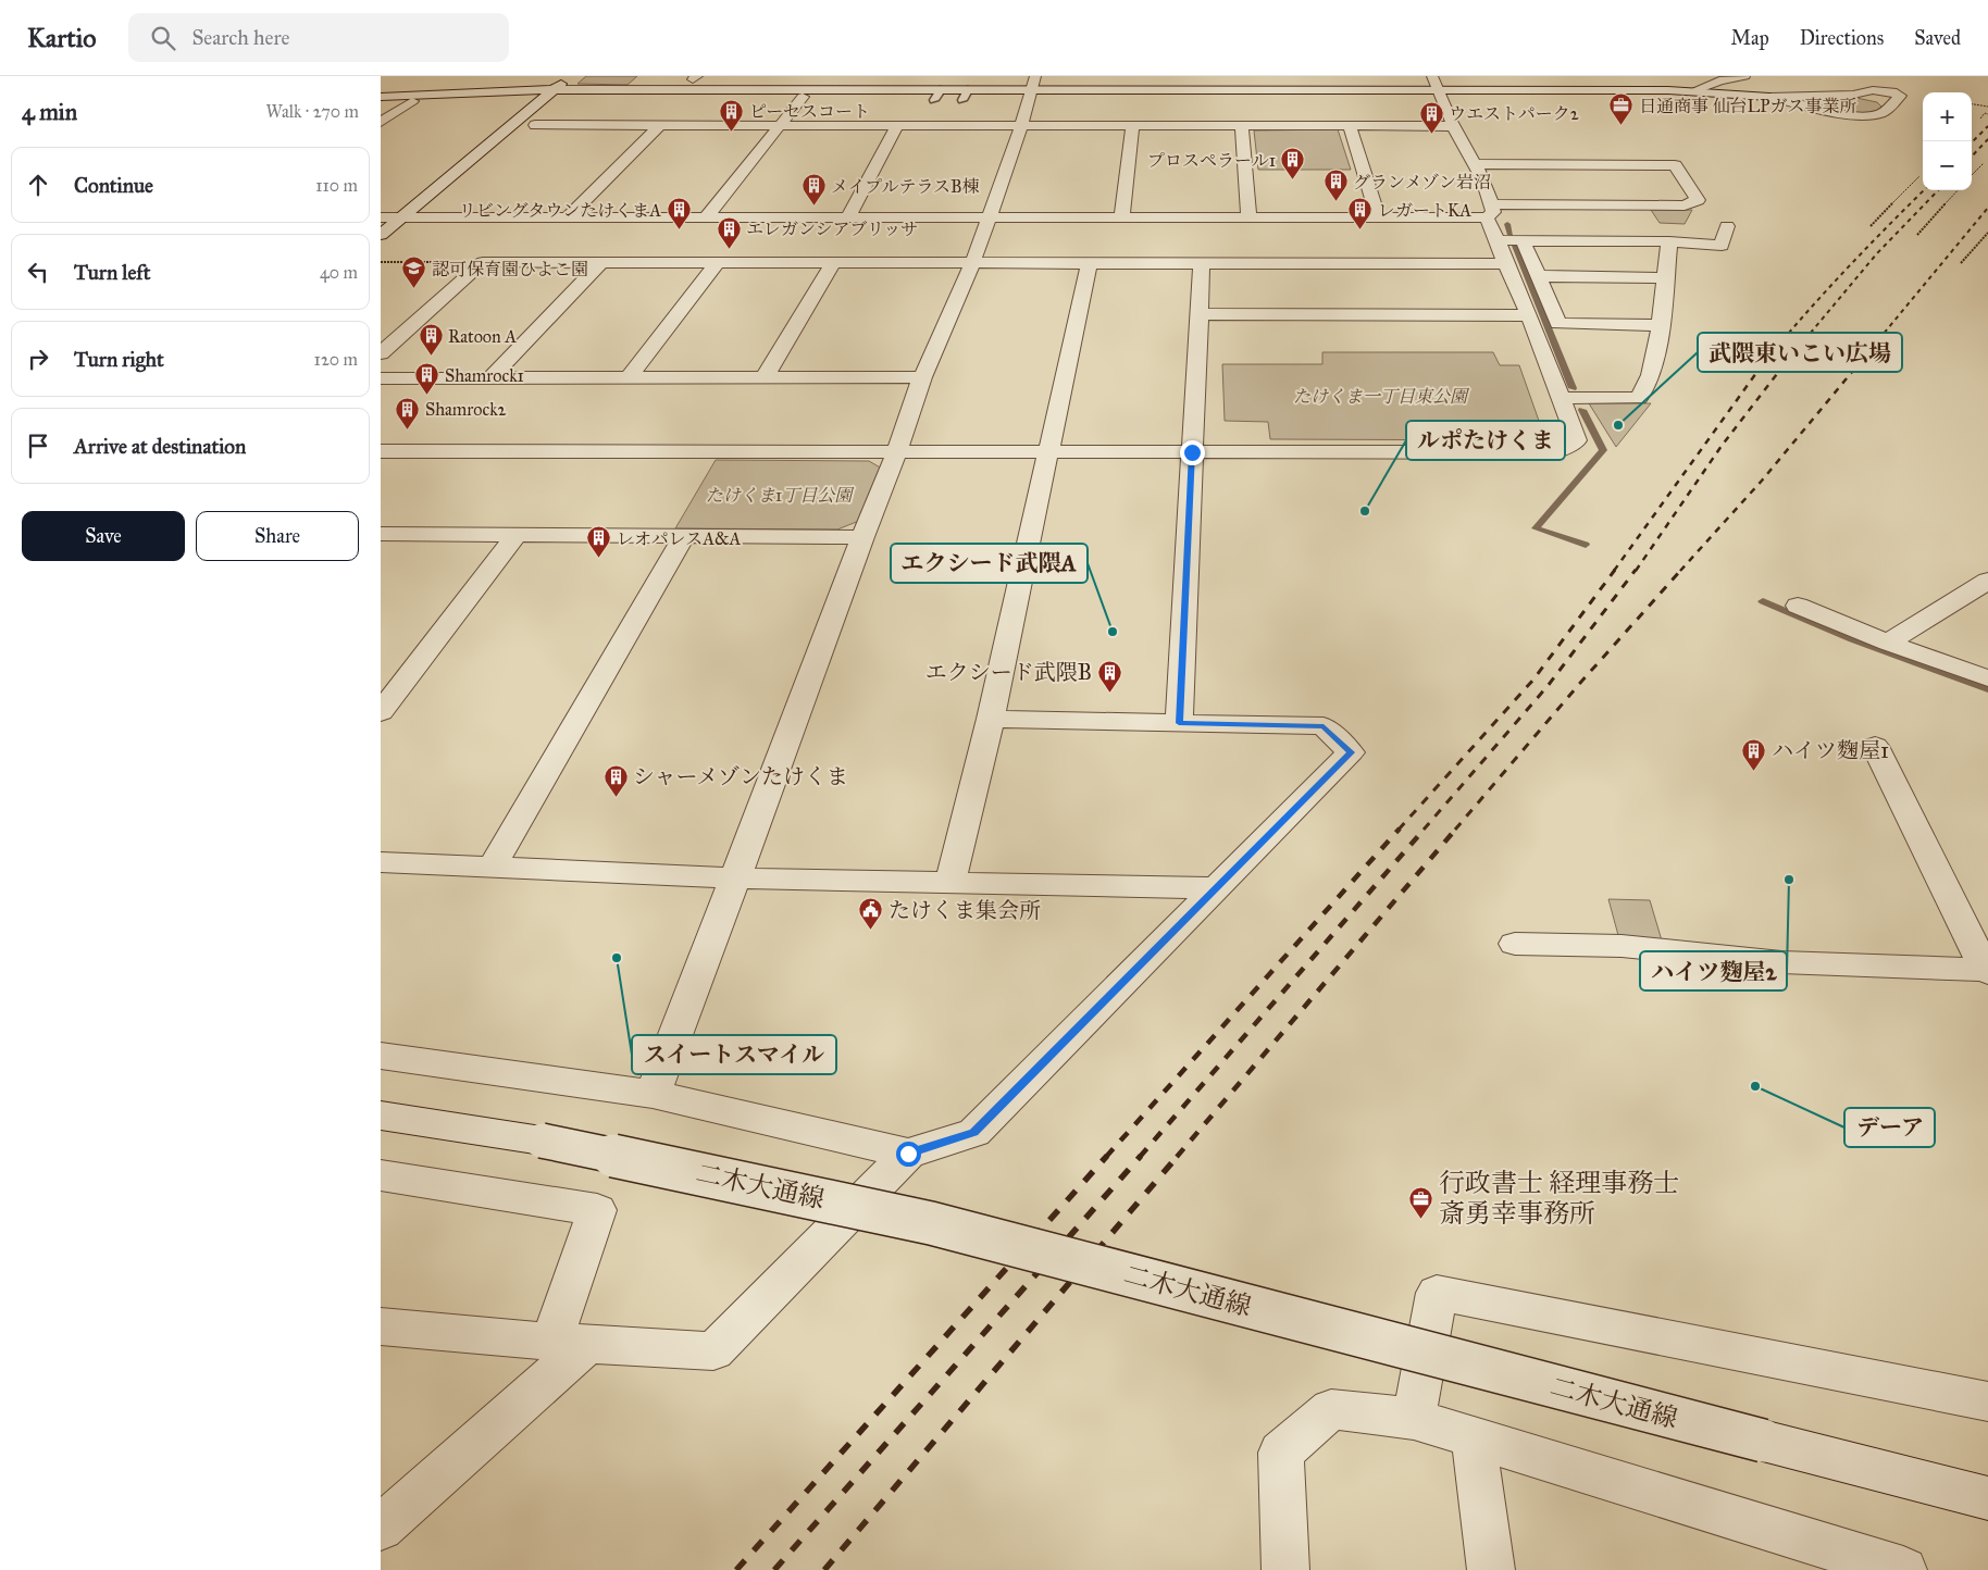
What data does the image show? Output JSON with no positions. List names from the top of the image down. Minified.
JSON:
{"streets":{"street":["二木大通線"]},"parks":["たけくま一丁目東公園","たけくま1丁目公園"],"places":{"office":["日通商事 仙台LPガス事業所","行政書士 経理事務士 斎勇幸事務所"],"building":["ピーセスコート","ウエストパーク2","プロスペラール1","グランメゾン岩沼","メイプルテラスB棟","リビングタウンたけくまA","レガートKA","エレガンシアブリッサ","Ratoon A","Shamrock1","Shamrock2","レオパレスA&A","エクシード武隈B","ハイツ麴屋1","シャーメゾンたけくま"],"school or university":["認可保育園ひよこ園"],"other":["武隈東いこい広場","ルポたけくま","エクシード武隈A","ハイツ麴屋2","スイートスマイル","デーア"],"public building":["たけくま集会所"]},"page":{"header":"Kartio","search":"Search here","nav":["Map","Directions","Saved"],"heading":["4 min","Walk · 270 m"],"map_buttons":["+","−"],"list":[["Continue","110 m"],["Turn left","40 m"],["Turn right","120 m"],"Arrive at destination"],"buttons":["Save","Share"]}}
